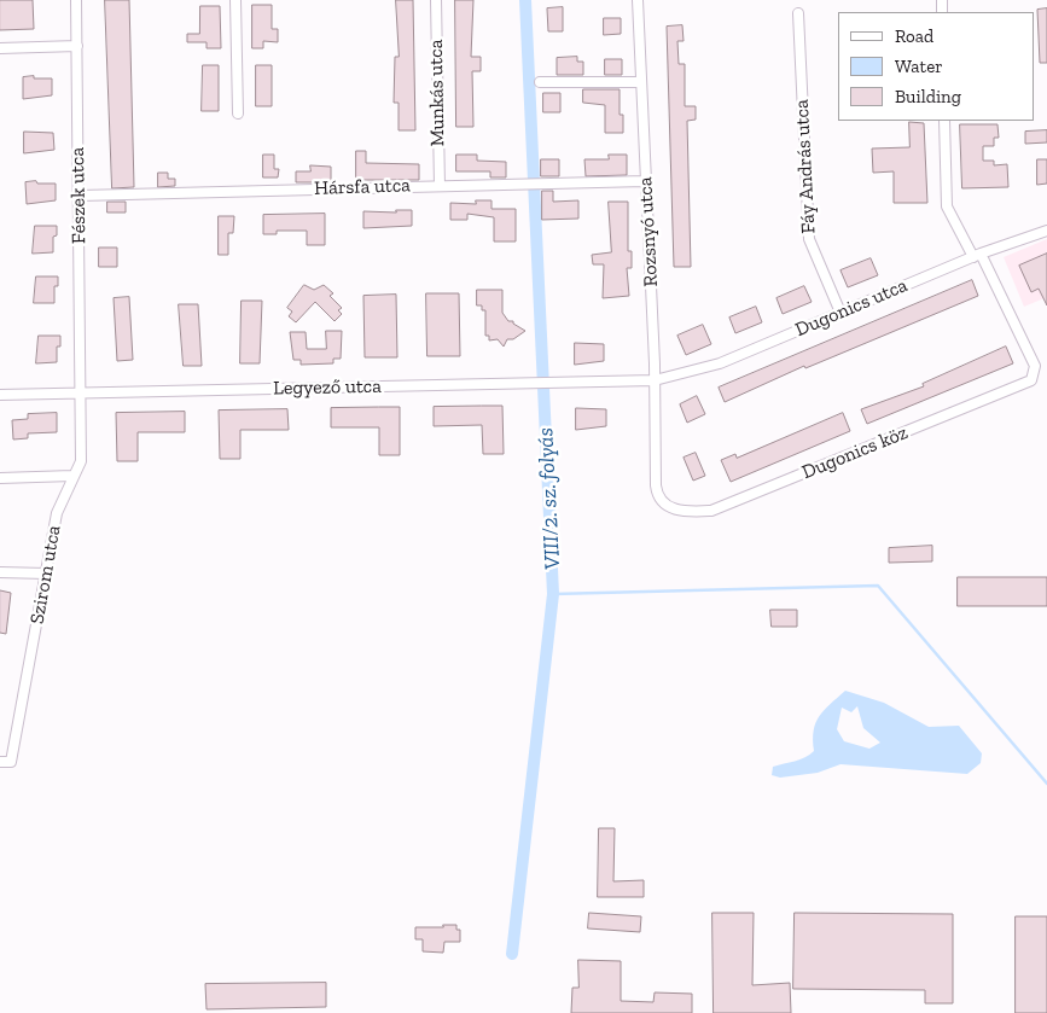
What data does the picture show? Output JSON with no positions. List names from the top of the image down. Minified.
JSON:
{"streets":{"street":["Munkás utca","Fáy András utca","Hársfa utca","Fészek utca","Rozsnyó utca","Dugonics utca","Legyező utca","Dugonics köz","Szirom utca"]},"crossings":[["Munkás utca","Hársfa utca"],["Fáy András utca","Dugonics utca"],["Hársfa utca","Fészek utca"],["Hársfa utca","Rozsnyó utca"],["Fészek utca","Legyező utca"],["Fészek utca","Szirom utca"],["Rozsnyó utca","Dugonics utca"],["Rozsnyó utca","Legyező utca"],["Rozsnyó utca","Dugonics köz"],["Dugonics utca","Legyező utca"],["Dugonics utca","Dugonics köz"],["Legyező utca","Dugonics köz"],["Legyező utca","Szirom utca"]],"water":["VIII/2. sz. folyás"],"legend":["Road","Water","Building"]}
